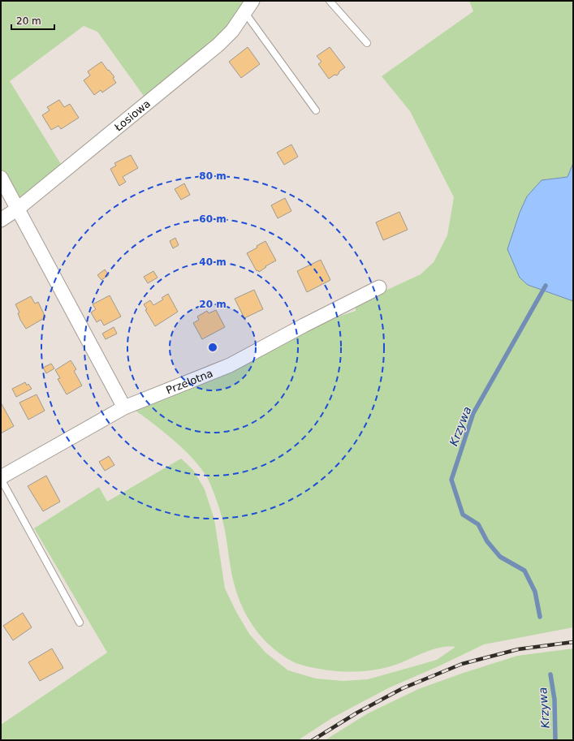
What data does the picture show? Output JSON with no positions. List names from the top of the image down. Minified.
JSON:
{"streets":{"street":["Łosiowa","Przelotna"]},"water":["Krzywa"],"scale_bar":"20 m","rings":["80 m","60 m","40 m","20 m"]}
